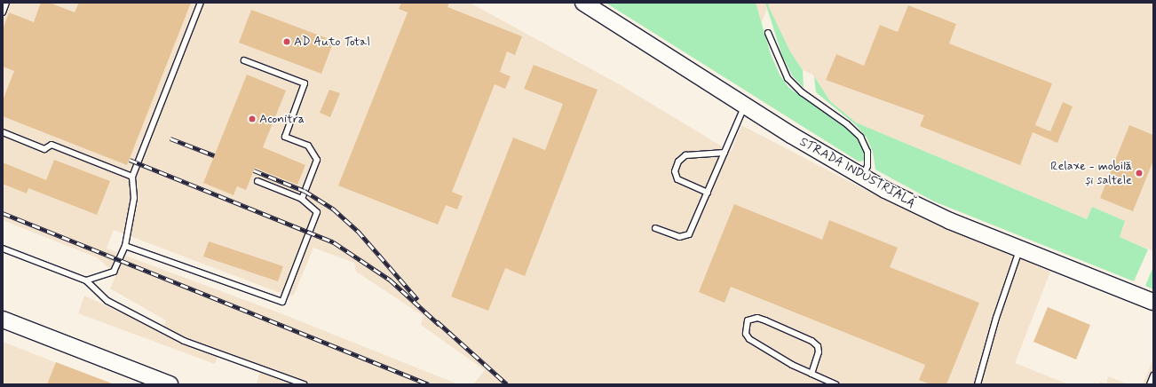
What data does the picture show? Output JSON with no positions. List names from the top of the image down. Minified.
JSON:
{"streets":{"street":["STRADA INDUSTRIALĂ"]},"places":["AD Auto Total","Aconitra","Relaxe - mobilă și saltele"]}
